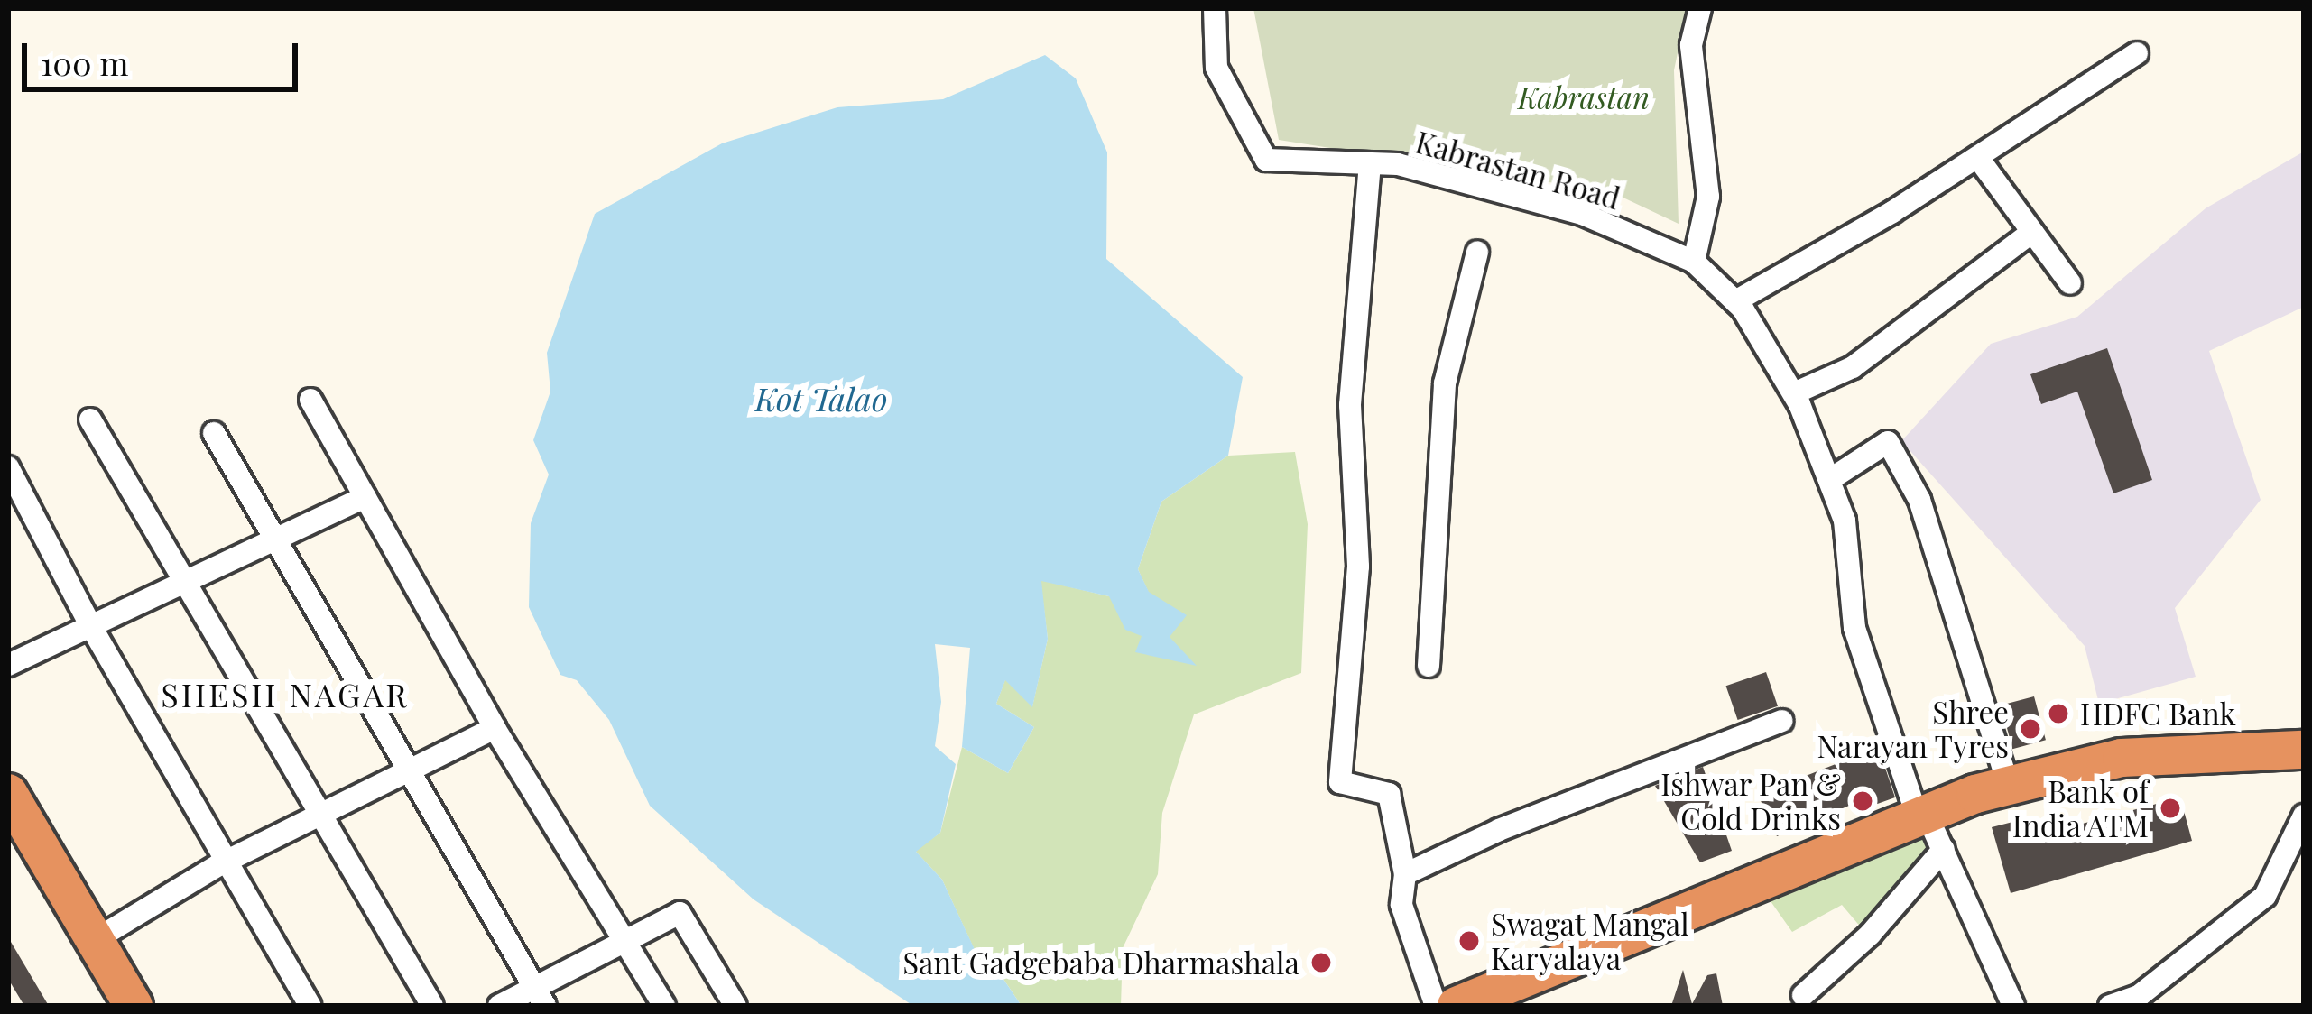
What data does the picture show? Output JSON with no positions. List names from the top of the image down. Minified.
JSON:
{"streets":{"street":["Kabrastan Road"]},"districts":["SHESH NAGAR"],"water":["Kot Talao"],"parks":["Kabrastan"],"places":["HDFC Bank","Shree Narayan Tyres","Ishwar Pan & Cold Drinks","Bank of India ATM","Swagat Mangal Karyalaya","Sant Gadgebaba Dharmashala"],"scale_bar":"100 m"}
